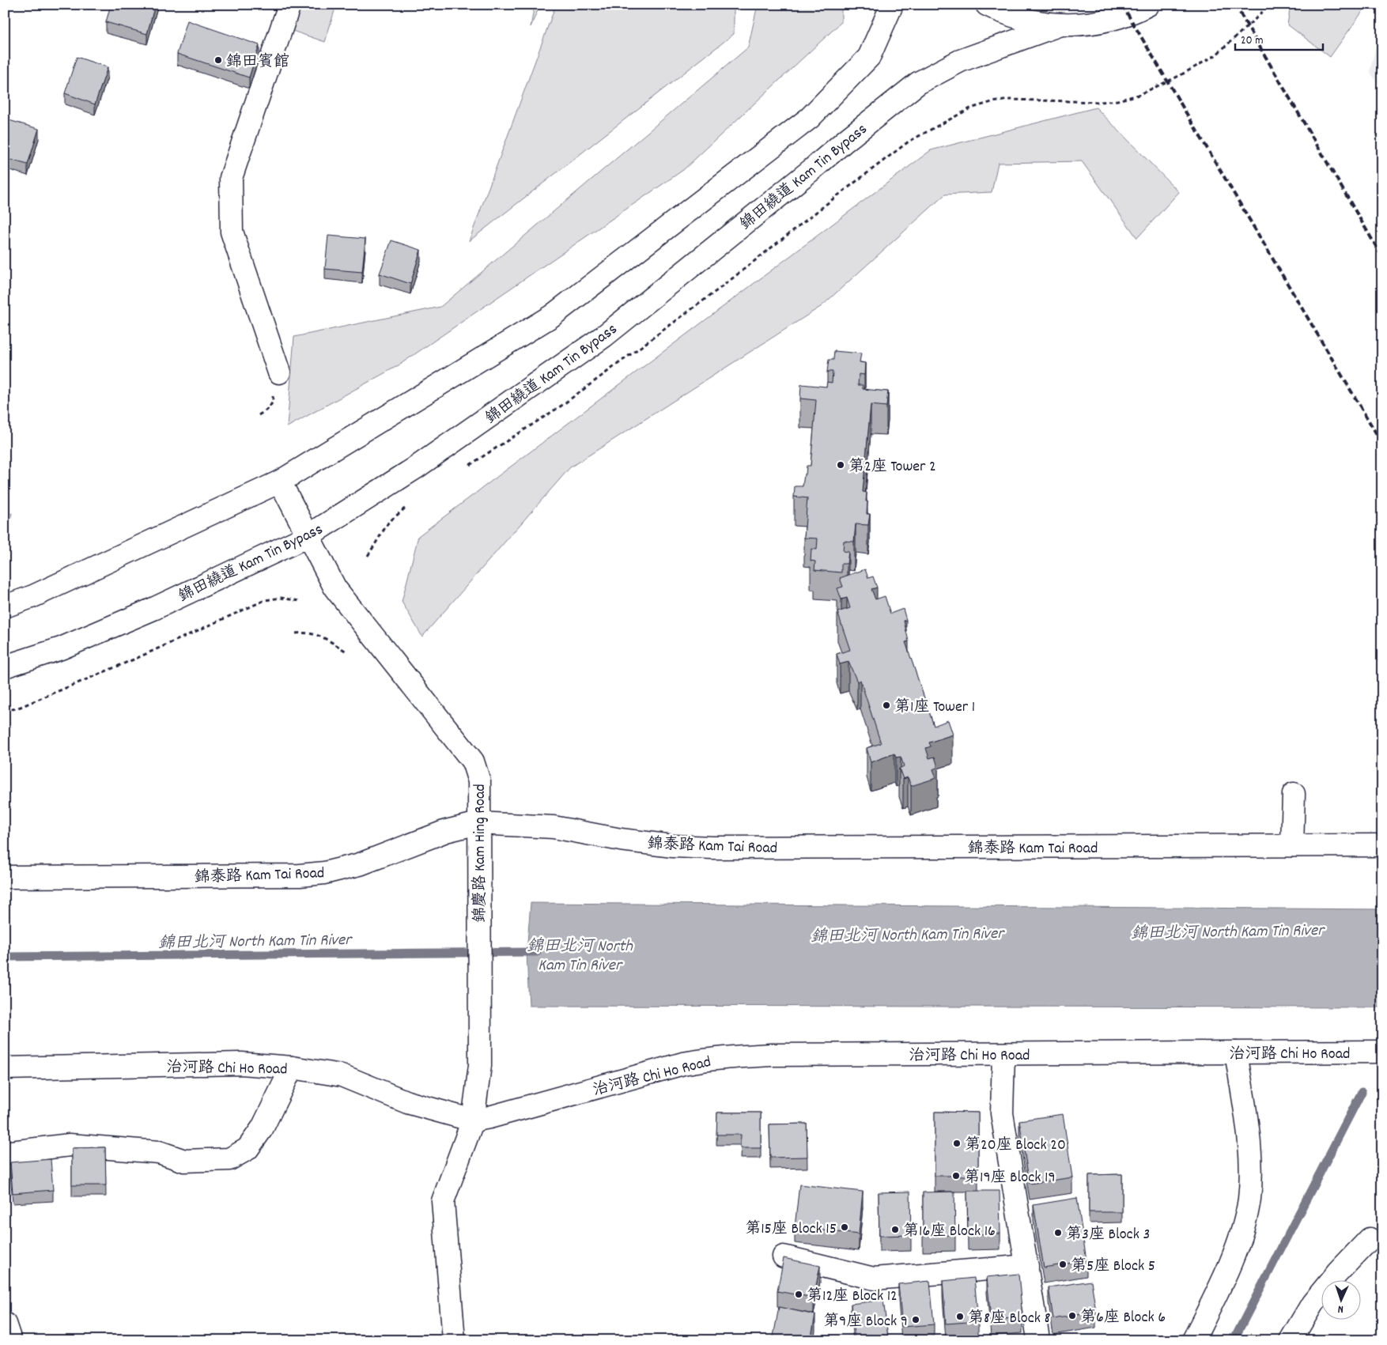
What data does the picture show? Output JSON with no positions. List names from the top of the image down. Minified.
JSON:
{"streets":{"street":["錦田繞道 Kam Tin Bypass","錦泰路 Kam Tai Road","錦慶路 Kam Hing Road","治河路 Chi Ho Road"]},"crossings":[["錦田繞道 Kam Tin Bypass","錦慶路 Kam Hing Road"],["錦泰路 Kam Tai Road","錦慶路 Kam Hing Road"],["錦慶路 Kam Hing Road","治河路 Chi Ho Road"]],"water":["錦田北河 North Kam Tin River"],"places":["錦田賓館","第2座 Tower 2","第1座 Tower 1","第20座 Block 20","第19座 Block 19","第15座 Block 15","第16座 Block 16","第3座 Block 3","第5座 Block 5","第12座 Block 12","第6座 Block 6","第8座 Block 8","第9座 Block 9"],"scale_bar":"20 m","north":"bottom"}
